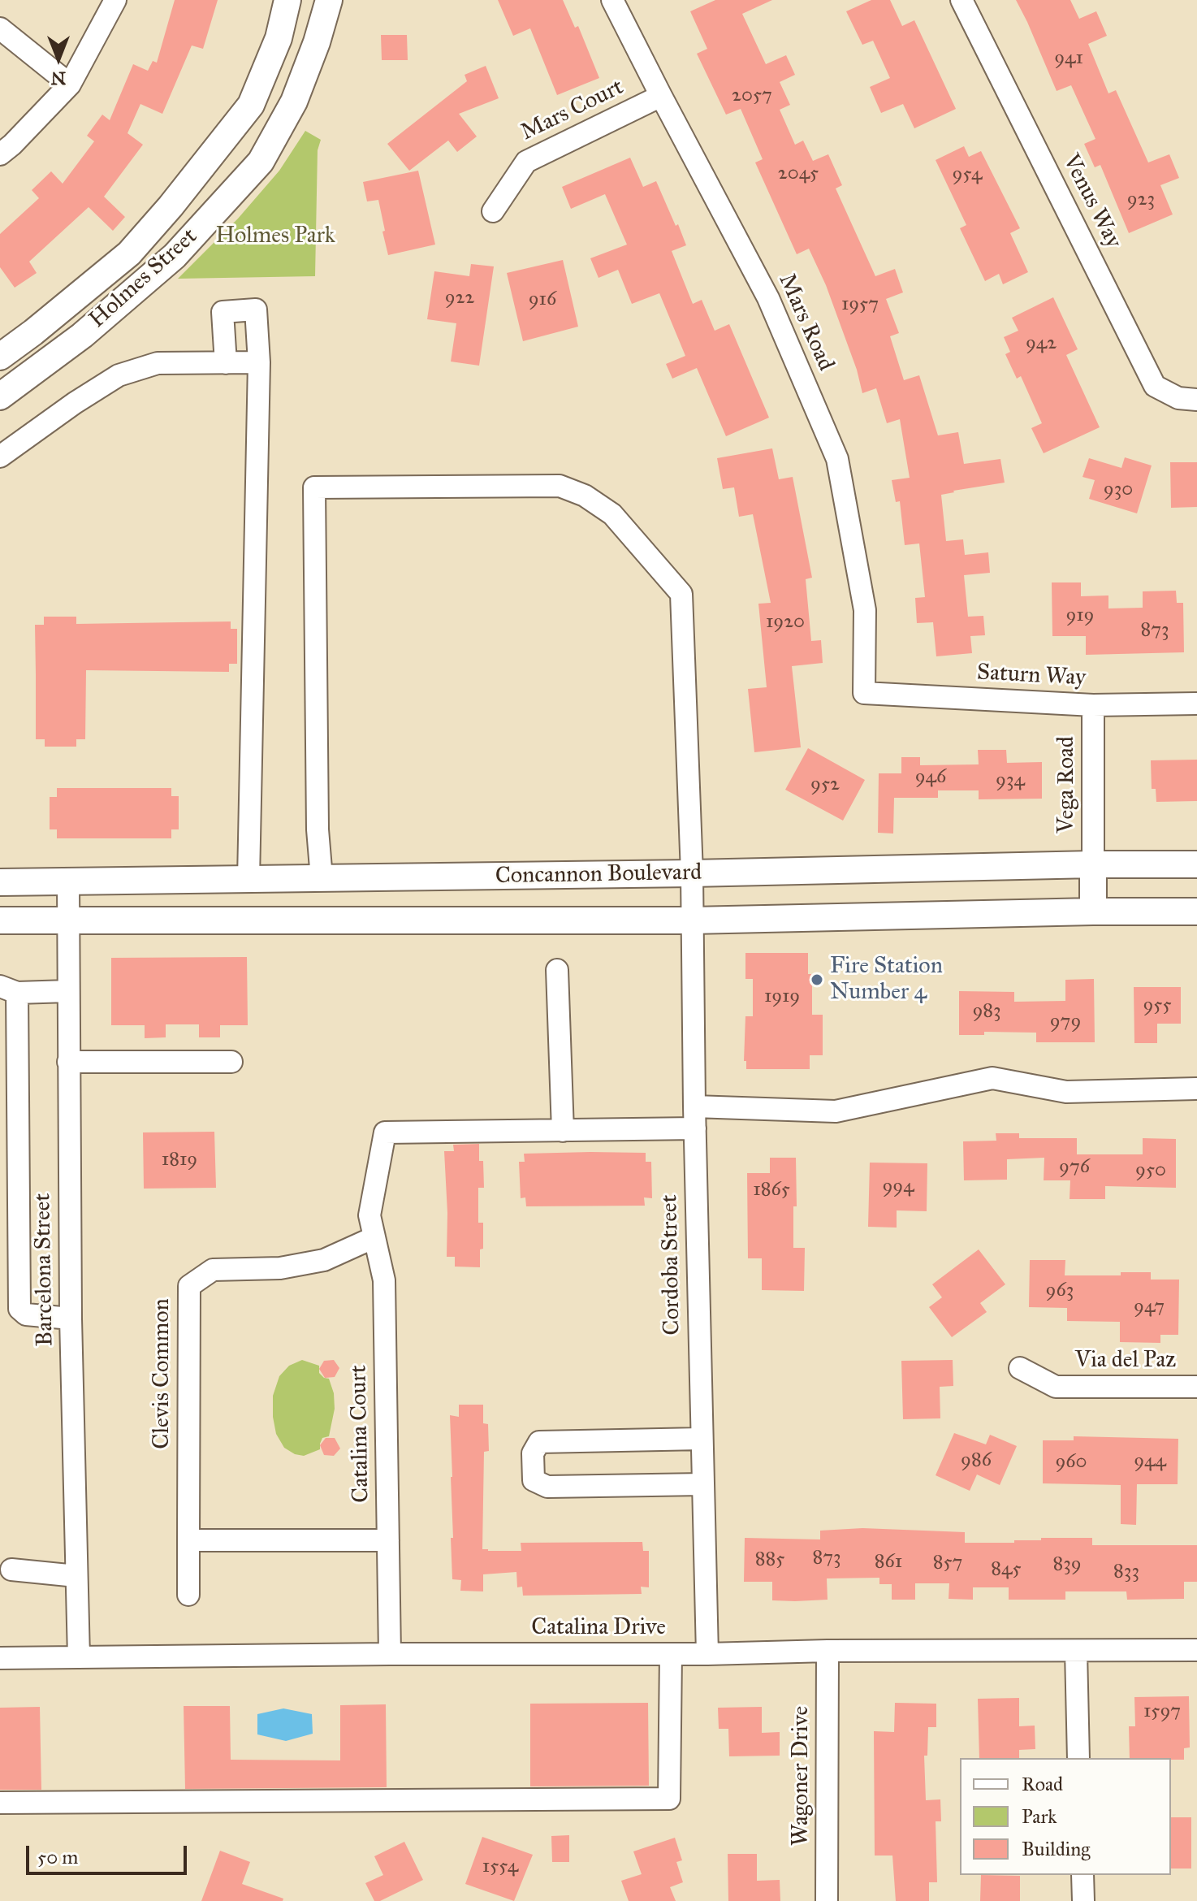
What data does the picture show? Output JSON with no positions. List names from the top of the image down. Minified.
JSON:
{"streets":{"main road":["Holmes Street","Concannon Boulevard"],"street":["Mars Court","Venus Way","Mars Road","Saturn Way","Vega Road","Cordoba Street","Barcelona Street","Via del Paz","Clevis Common","Catalina Court","Catalina Drive","Wagoner Drive"]},"crossings":[["Mars Court","Mars Road"],["Mars Road","Saturn Way"],["Saturn Way","Vega Road"],["Vega Road","Concannon Boulevard"],["Concannon Boulevard","Cordoba Street"],["Concannon Boulevard","Barcelona Street"],["Cordoba Street","Catalina Drive"],["Barcelona Street","Catalina Drive"],["Clevis Common","Catalina Court"],["Catalina Court","Catalina Drive"],["Catalina Drive","Wagoner Drive"]],"parks":["Holmes Park"],"places":["Fire Station Number 4"],"house_numbers":["941","2057","2045","954","923","922","916","1957","942","930","919","1920","873","946","934","952","1919","955","983","979","1819","976","950","994","1865","963","947","986","944","960","873","885","861","857","839","845","833","1597","1554"],"legend":["Road","Park","Building"],"scale_bar":"50 m","north":"bottom"}
